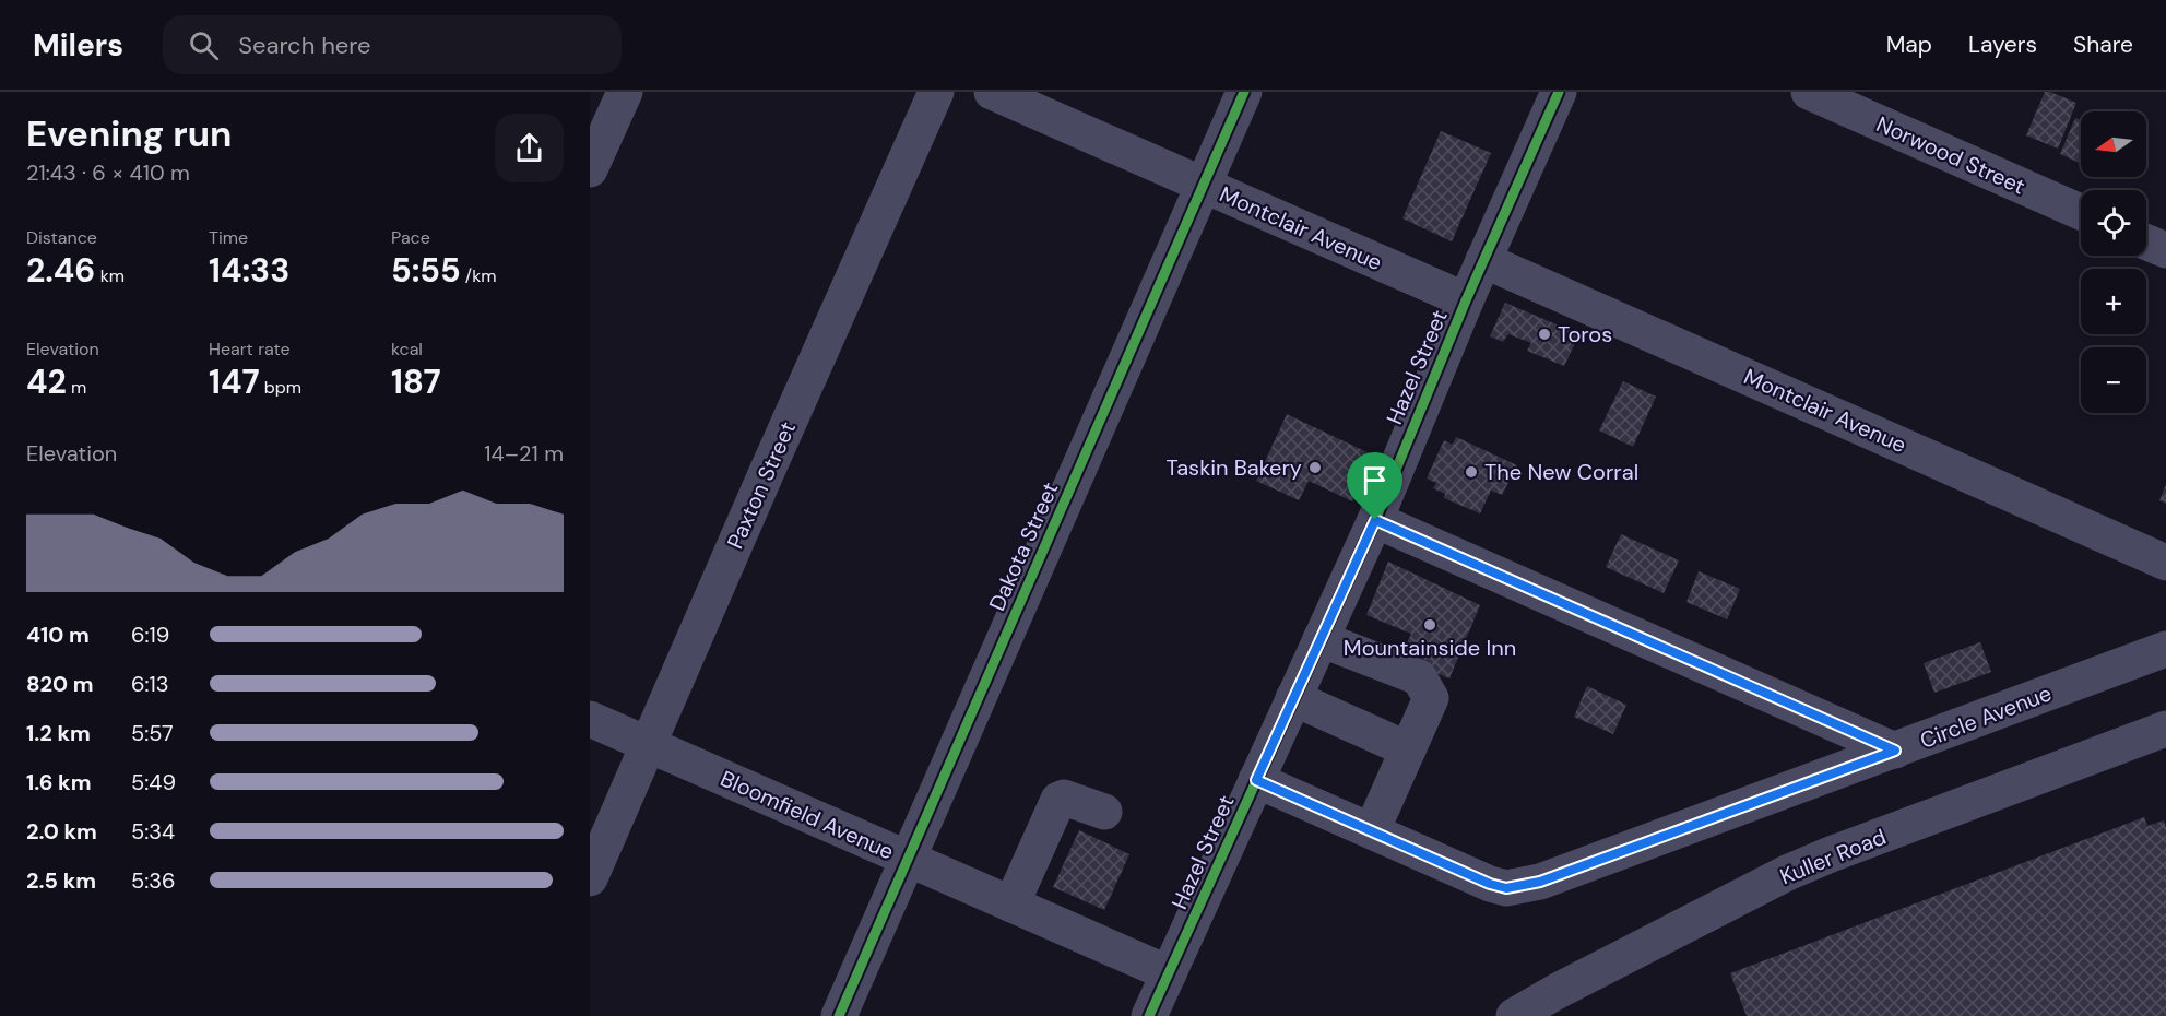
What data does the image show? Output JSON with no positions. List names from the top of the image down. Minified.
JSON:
{"streets":{"street":["Norwood Street","Montclair Avenue","Hazel Street","Paxton Street","Dakota Street","Circle Avenue","Bloomfield Avenue","Kuller Road"]},"crossings":[["Montclair Avenue","Hazel Street"],["Montclair Avenue","Dakota Street"],["Hazel Street","Circle Avenue"],["Hazel Street","Bloomfield Avenue"],["Paxton Street","Bloomfield Avenue"],["Dakota Street","Bloomfield Avenue"]],"places":["Toros","Taskin Bakery","The New Corral","Mountainside Inn"],"north":"left","page":{"header":"Milers","search":"Search here","nav":["Map","Layers","Share"],"heading":["Evening run","21:43 · 6 × 410 m"],"map_buttons":["+","−"],"stats":[["Distance","2.46 km"],["Time","14:33"],["Pace","5:55 /km"],["Elevation","42 m"],["Heart rate","147 bpm"],["kcal","187"]],"chart":["Elevation","14–21 m"],"list":[{"name":"410 m","note":"6:19"},{"name":"820 m","note":"6:13"},{"name":"1.2 km","note":"5:57"},{"name":"1.6 km","note":"5:49"},{"name":"2.0 km","note":"5:34"},{"name":"2.5 km","note":"5:36"}]}}
